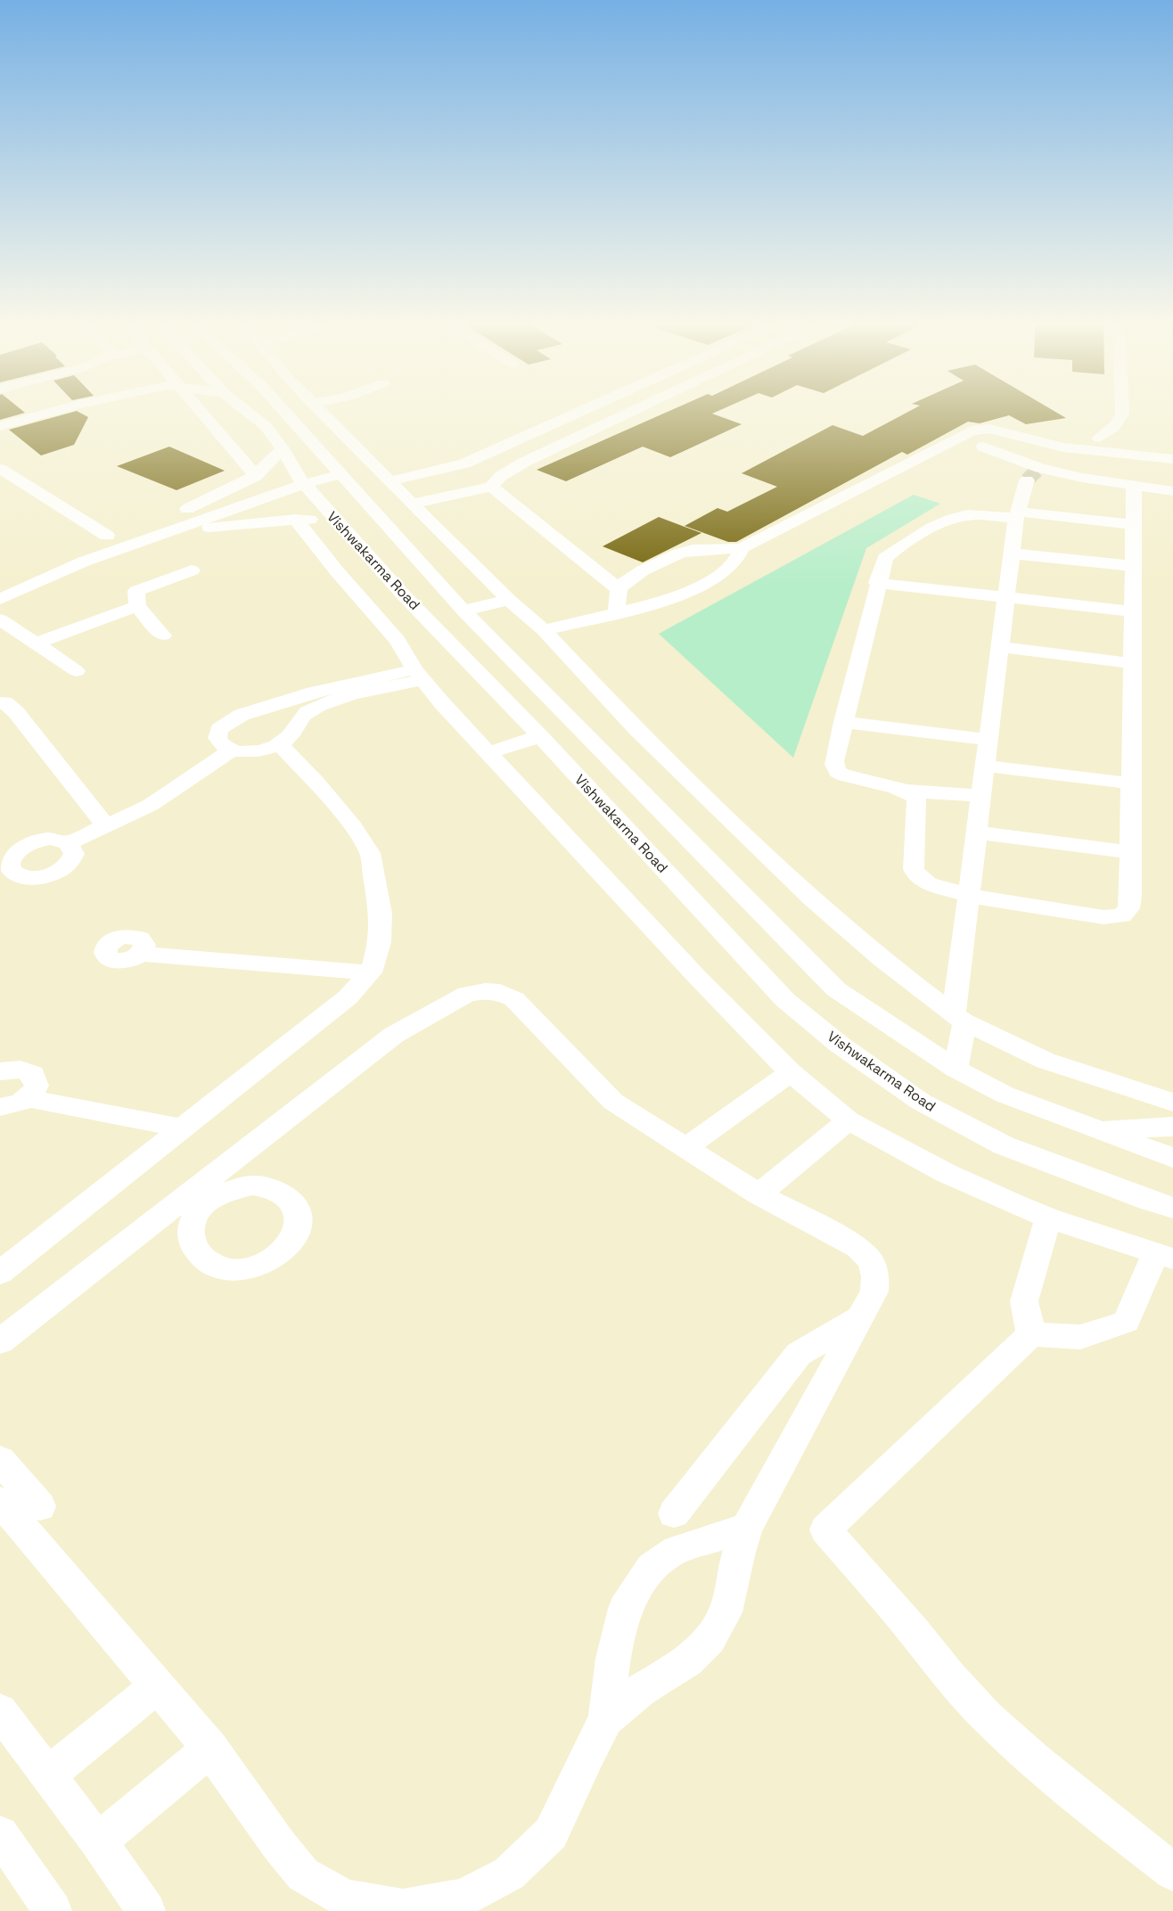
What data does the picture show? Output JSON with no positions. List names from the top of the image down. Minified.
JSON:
{"streets":{"street":["Vishwakarma Road"]}}
